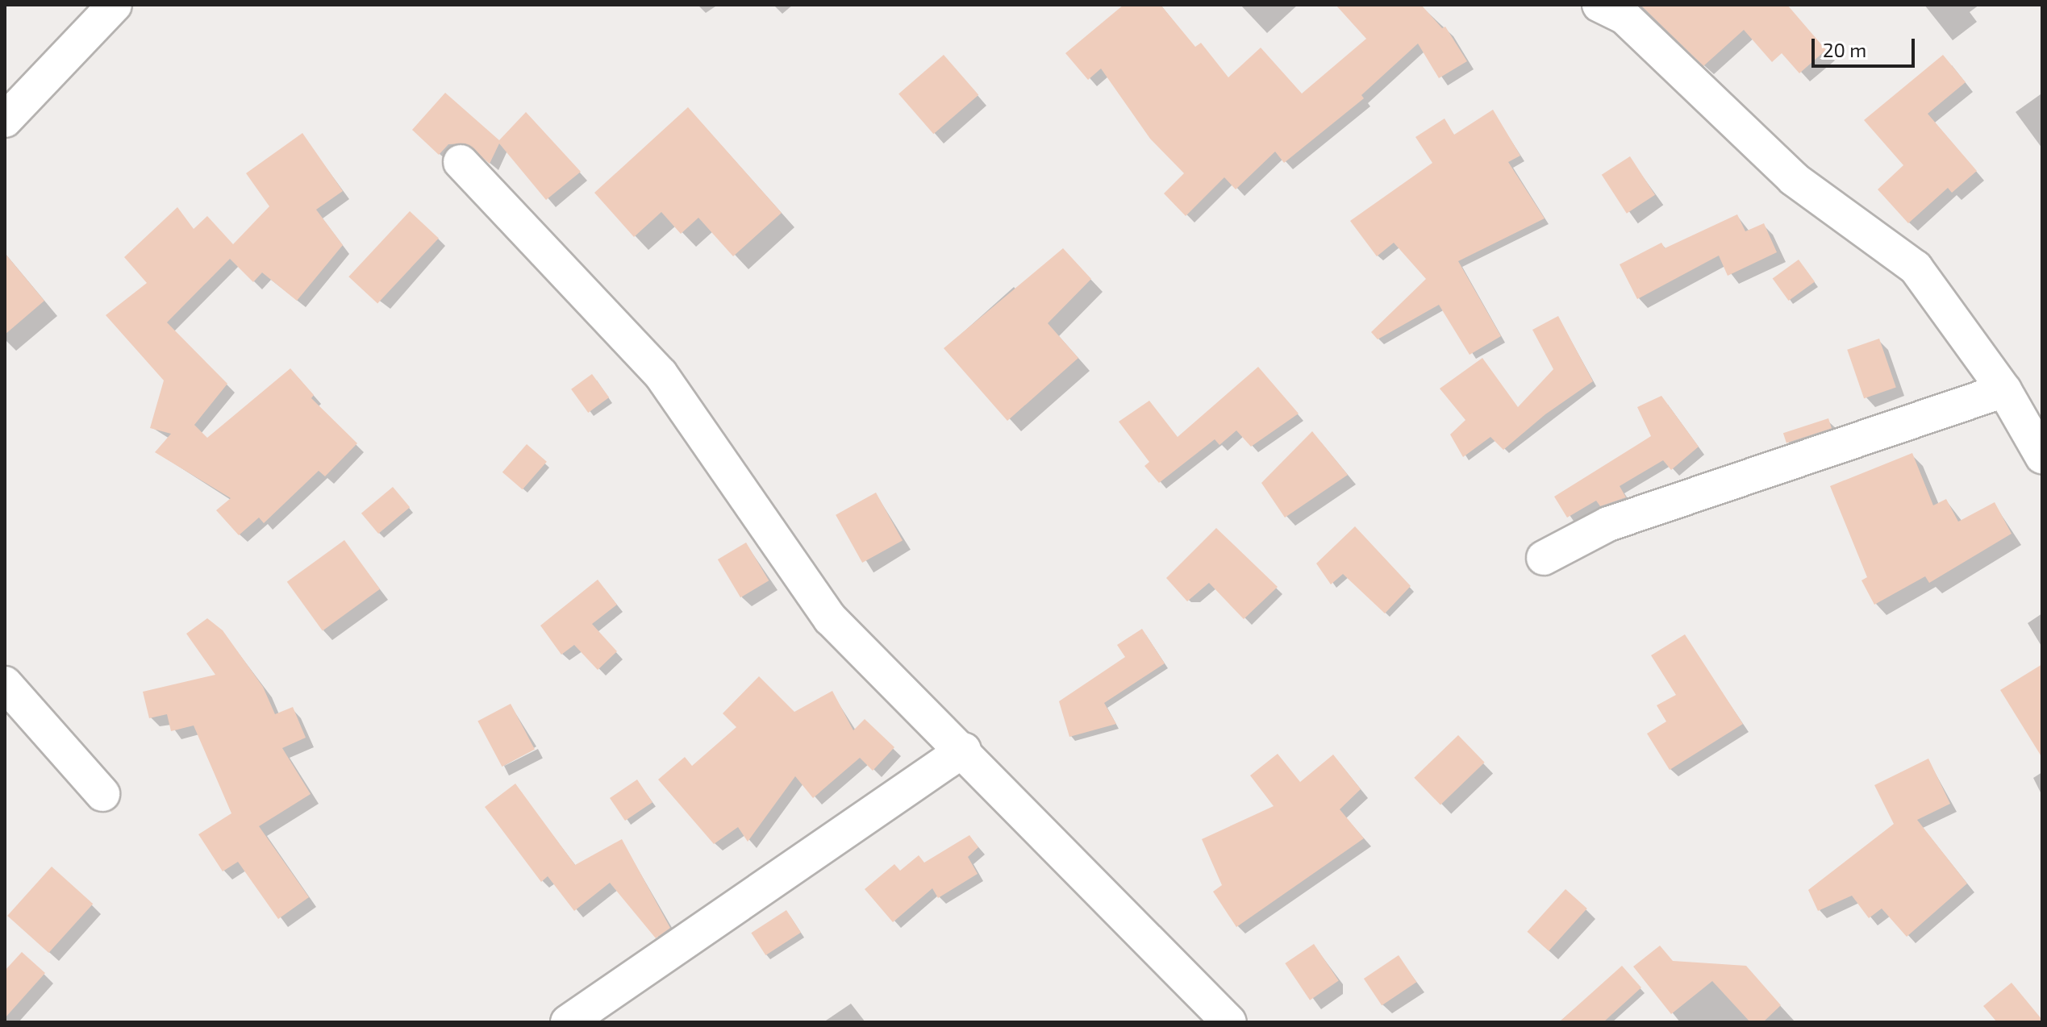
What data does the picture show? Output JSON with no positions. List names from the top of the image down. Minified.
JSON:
{"scale_bar":"20 m"}
